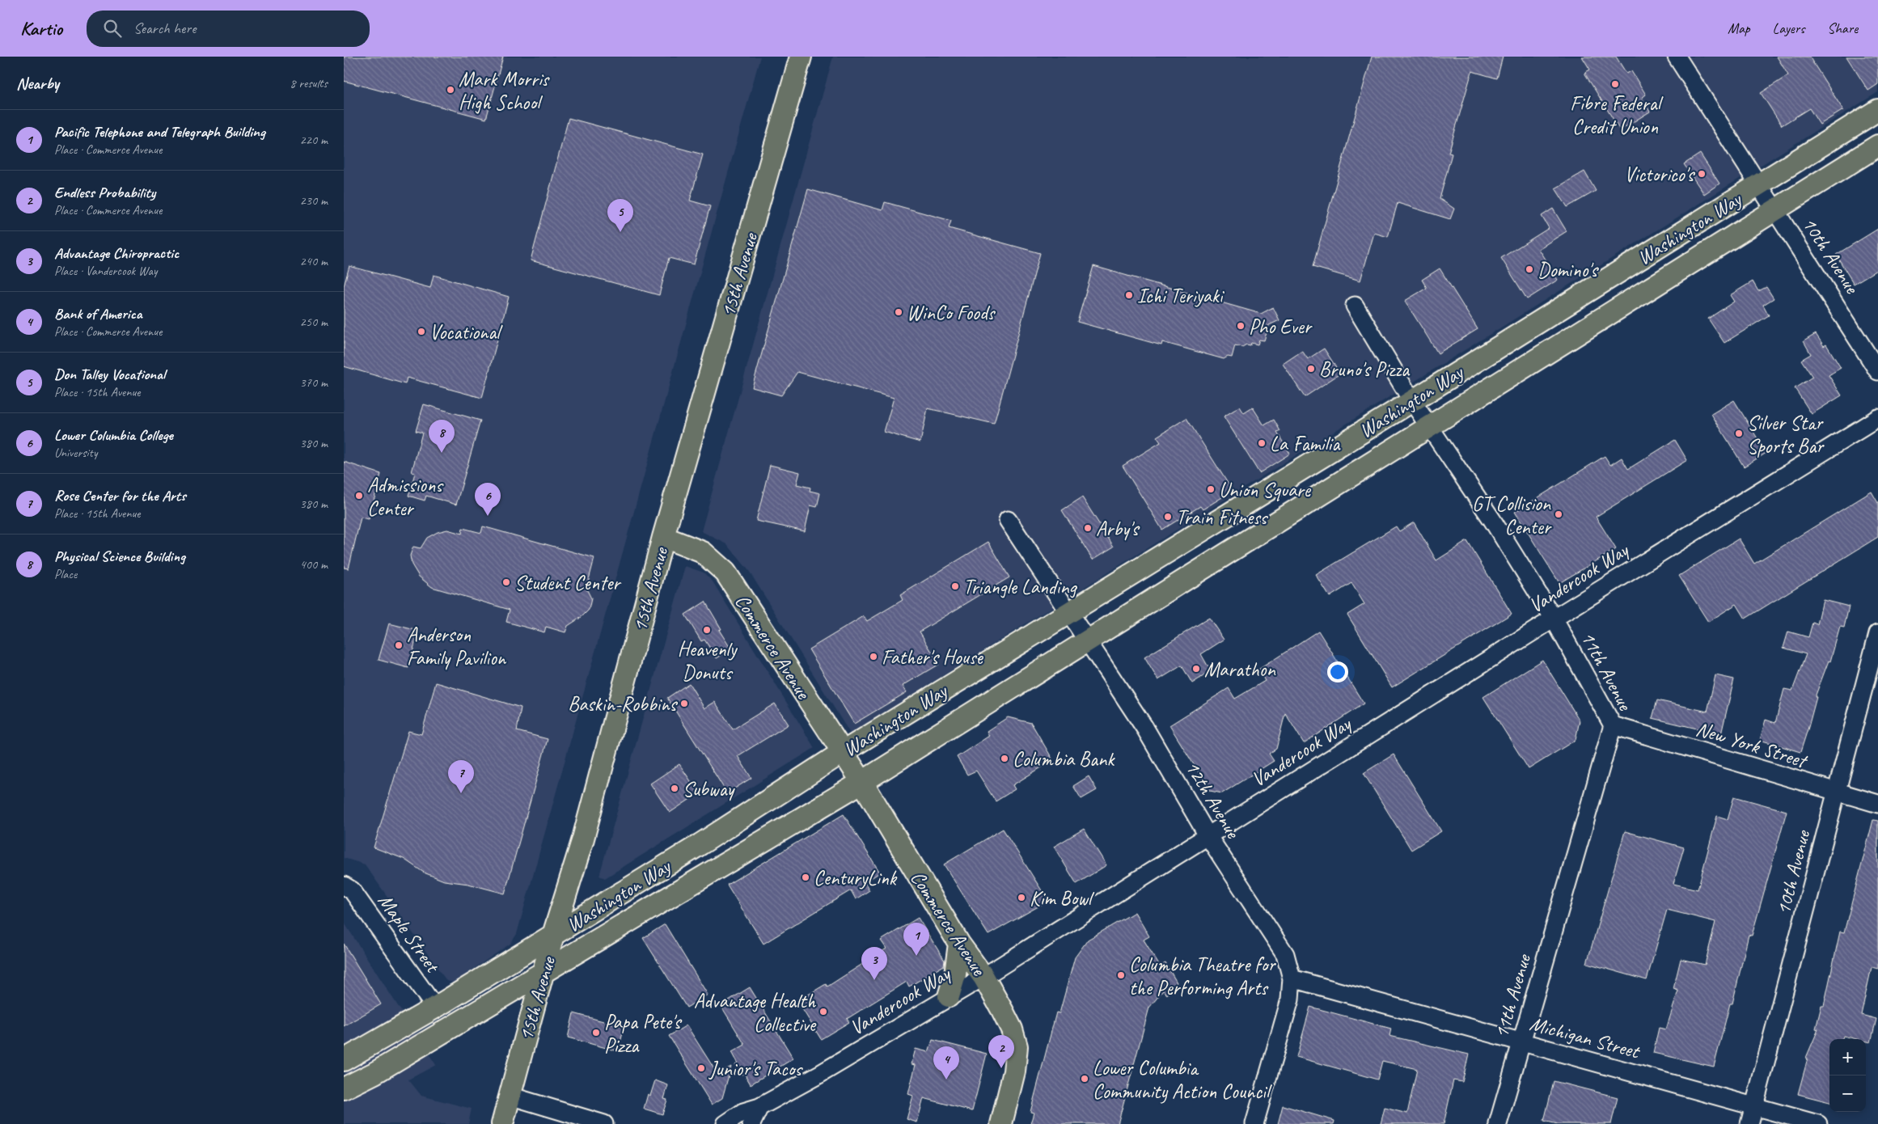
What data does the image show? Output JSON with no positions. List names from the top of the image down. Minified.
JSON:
{"streets":{"main road":["Washington Way","15th Avenue","Commerce Avenue"],"street":["10th Avenue","Vandercook Way","11th Avenue","New York Street","12th Avenue","Maple Street","Michigan Street"]},"crossings":[["Washington Way","10th Avenue"],["Washington Way","15th Avenue"],["Washington Way","Commerce Avenue"],["Washington Way","11th Avenue"],["Washington Way","12th Avenue"],["Washington Way","Maple Street"],["10th Avenue","New York Street"],["10th Avenue","Michigan Street"],["15th Avenue","Commerce Avenue"],["Vandercook Way","Commerce Avenue"],["Vandercook Way","11th Avenue"],["Vandercook Way","12th Avenue"],["11th Avenue","New York Street"],["11th Avenue","Michigan Street"],["12th Avenue","Michigan Street"]],"places":["Fibre Federal Credit Union","Mark Morris High School","Victorico's","Domino's","Ichi Teriyaki","WinCo Foods","Pho Ever","Vocational","Bruno's Pizza","Silver Star Sports Bar","La Familia","Union Square","Admissions Center","GT Collision Center","Train Fitness","Arby's","Student Center","Triangle Landing","Heavenly Donuts","Anderson Family Pavilion","Father's House","Marathon","Baskin-Robbins","Columbia Bank","Subway","CenturyLink","Kim Bowl","Columbia Theatre for the Performing Arts","Advantage Health Collective","Papa Pete's Pizza","Junior's Tacos","Lower Columbia Community Action Council"],"page":{"header":"Kartio","search":"Search here","nav":["Map","Layers","Share"],"heading":["Nearby","8 results"],"list":[{"mark":"1","name":"Pacific Telephone and Telegraph Building","note":"Place · Commerce Avenue","value":"220 m"},{"mark":"2","name":"Endless Probability","note":"Place · Commerce Avenue","value":"230 m"},{"mark":"3","name":"Advantage Chiropractic","note":"Place · Vandercook Way","value":"240 m"},{"mark":"4","name":"Bank of America","note":"Place · Commerce Avenue","value":"250 m"},{"mark":"5","name":"Don Talley Vocational","note":"Place · 15th Avenue","value":"370 m"},{"mark":"6","name":"Lower Columbia College","note":"University","value":"380 m"},{"mark":"7","name":"Rose Center for the Arts","note":"Place · 15th Avenue","value":"380 m"},{"mark":"8","name":"Physical Science Building","note":"Place","value":"400 m"}],"pins":["5","8","6","7","1","3","2","4"],"map_buttons":["+","−"]}}
